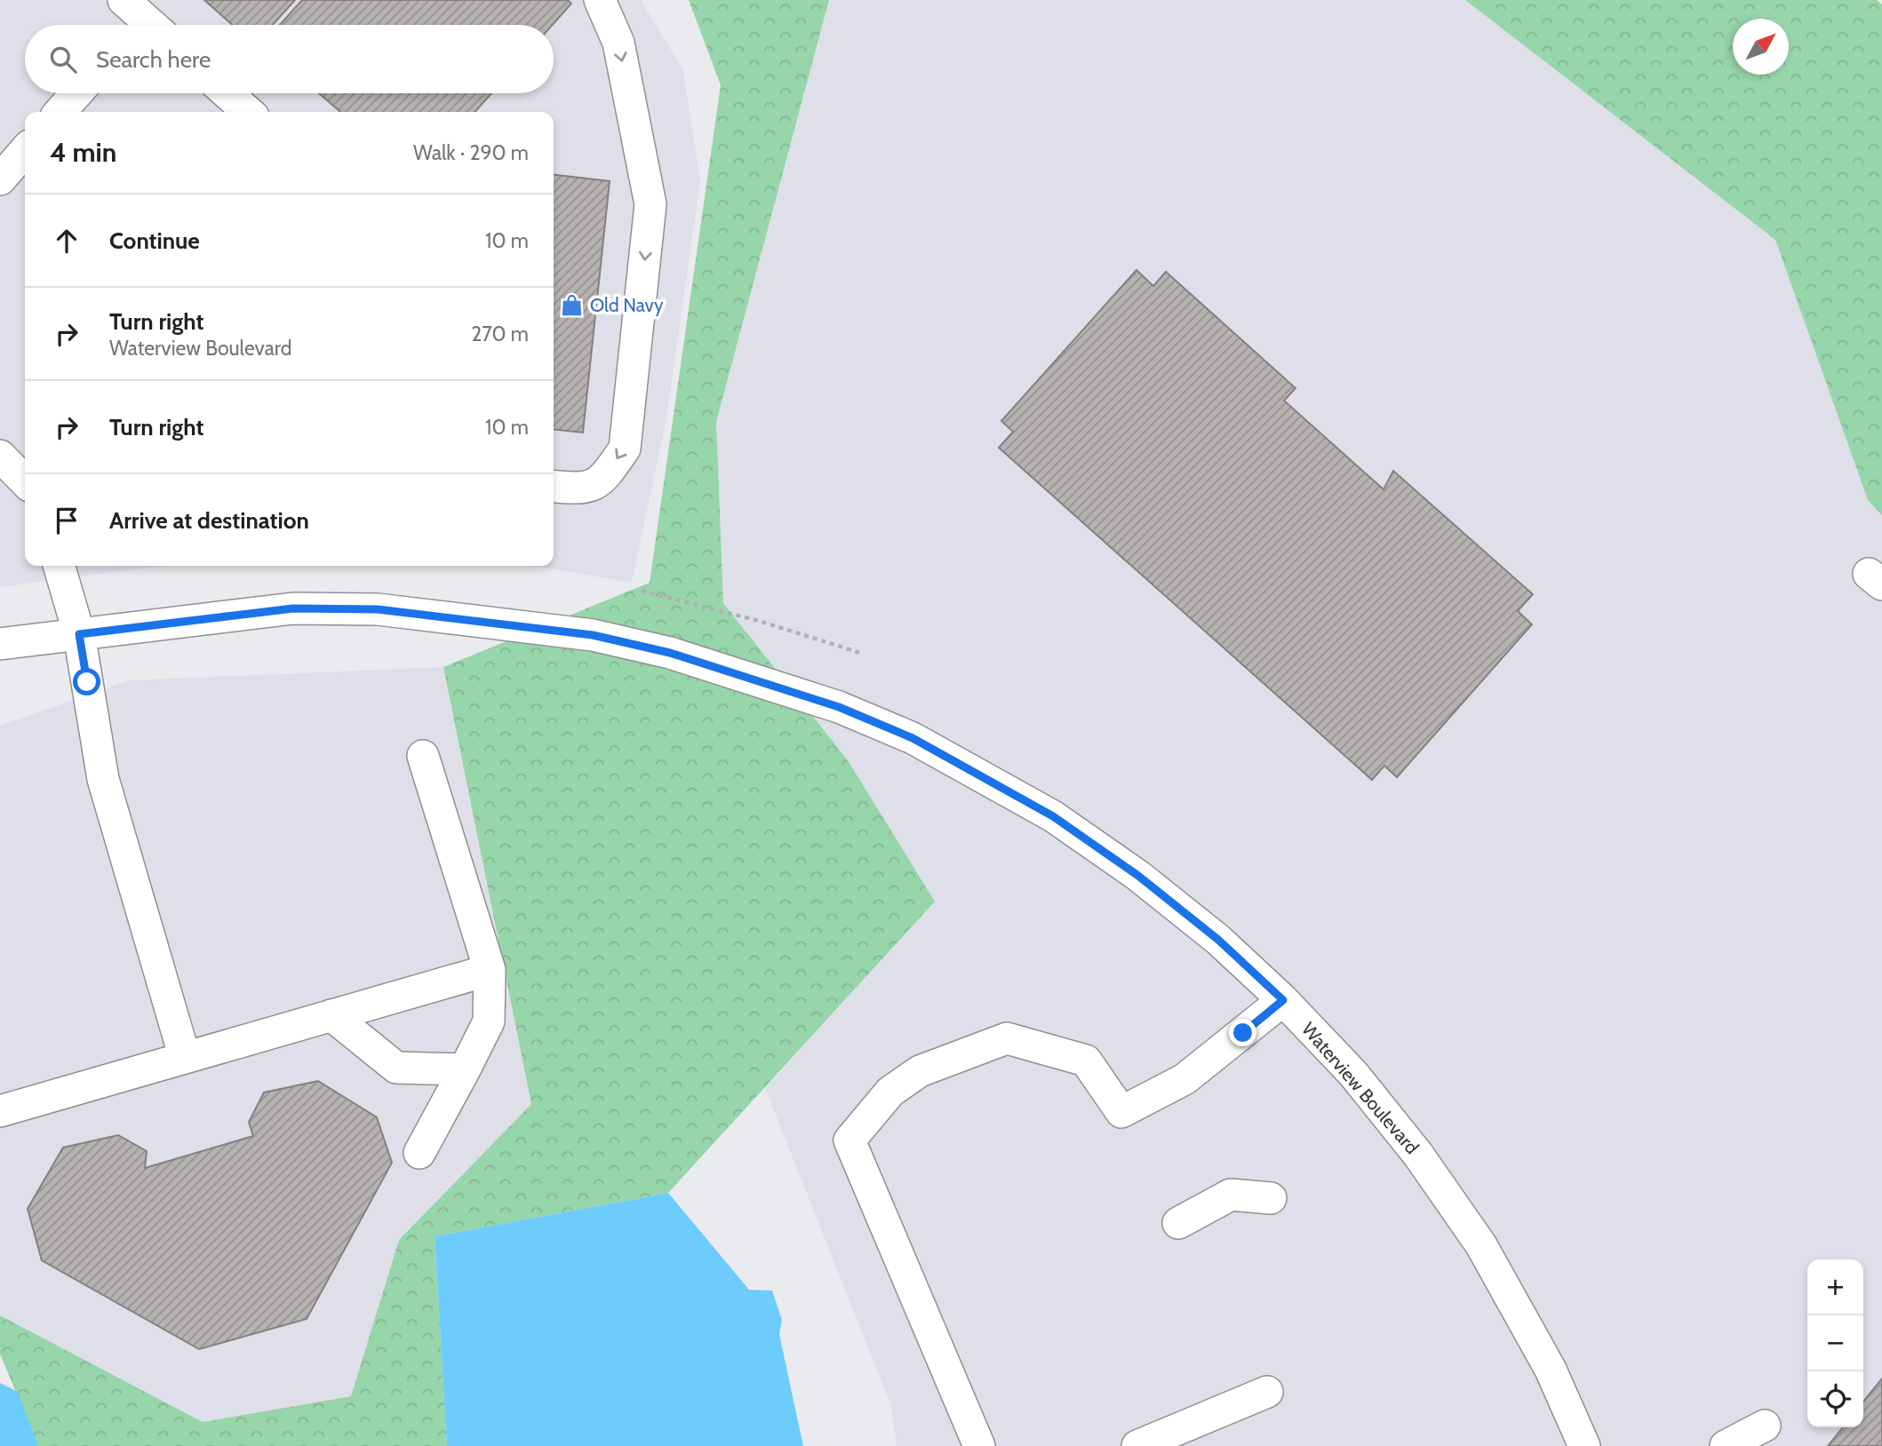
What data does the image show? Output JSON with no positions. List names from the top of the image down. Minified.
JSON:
{"streets":{"street":["Waterview Boulevard"]},"places":{"shop":["Old Navy"]},"north":"top right","page":{"search":"Search here","heading":["4 min","Walk · 290 m"],"list":[["Continue","10 m"],["Turn right","Waterview Boulevard","270 m"],["Turn right","10 m"],"Arrive at destination"],"map_buttons":["+","−"]}}
